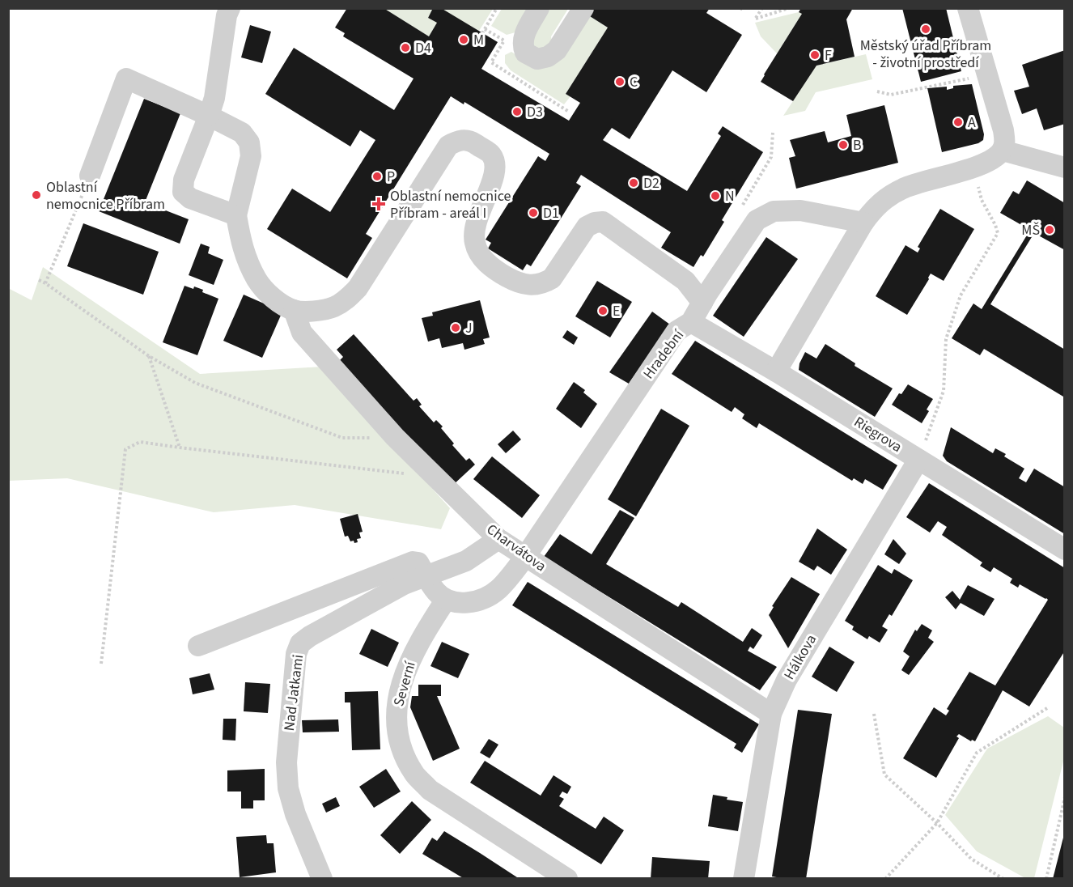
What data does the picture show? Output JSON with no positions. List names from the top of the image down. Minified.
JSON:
{"streets":{"street":["Hradební","Riegrova","Charvátova","Hálkova","Severní","Nad Jatkami"]},"crossings":[["Hradební","Riegrova"],["Hradební","Charvátova"],["Riegrova","Hálkova"],["Charvátova","Hálkova"],["Charvátova","Nad Jatkami"]],"places":{"other":["Městský úřad Příbram - životní prostředí","M","D4","F","C","D3","A","B","P","D2","Oblastní nemocnice Příbram","N","D1","MŠ","E","J"],"health":["Oblastní nemocnice Příbram - areál I"]}}
